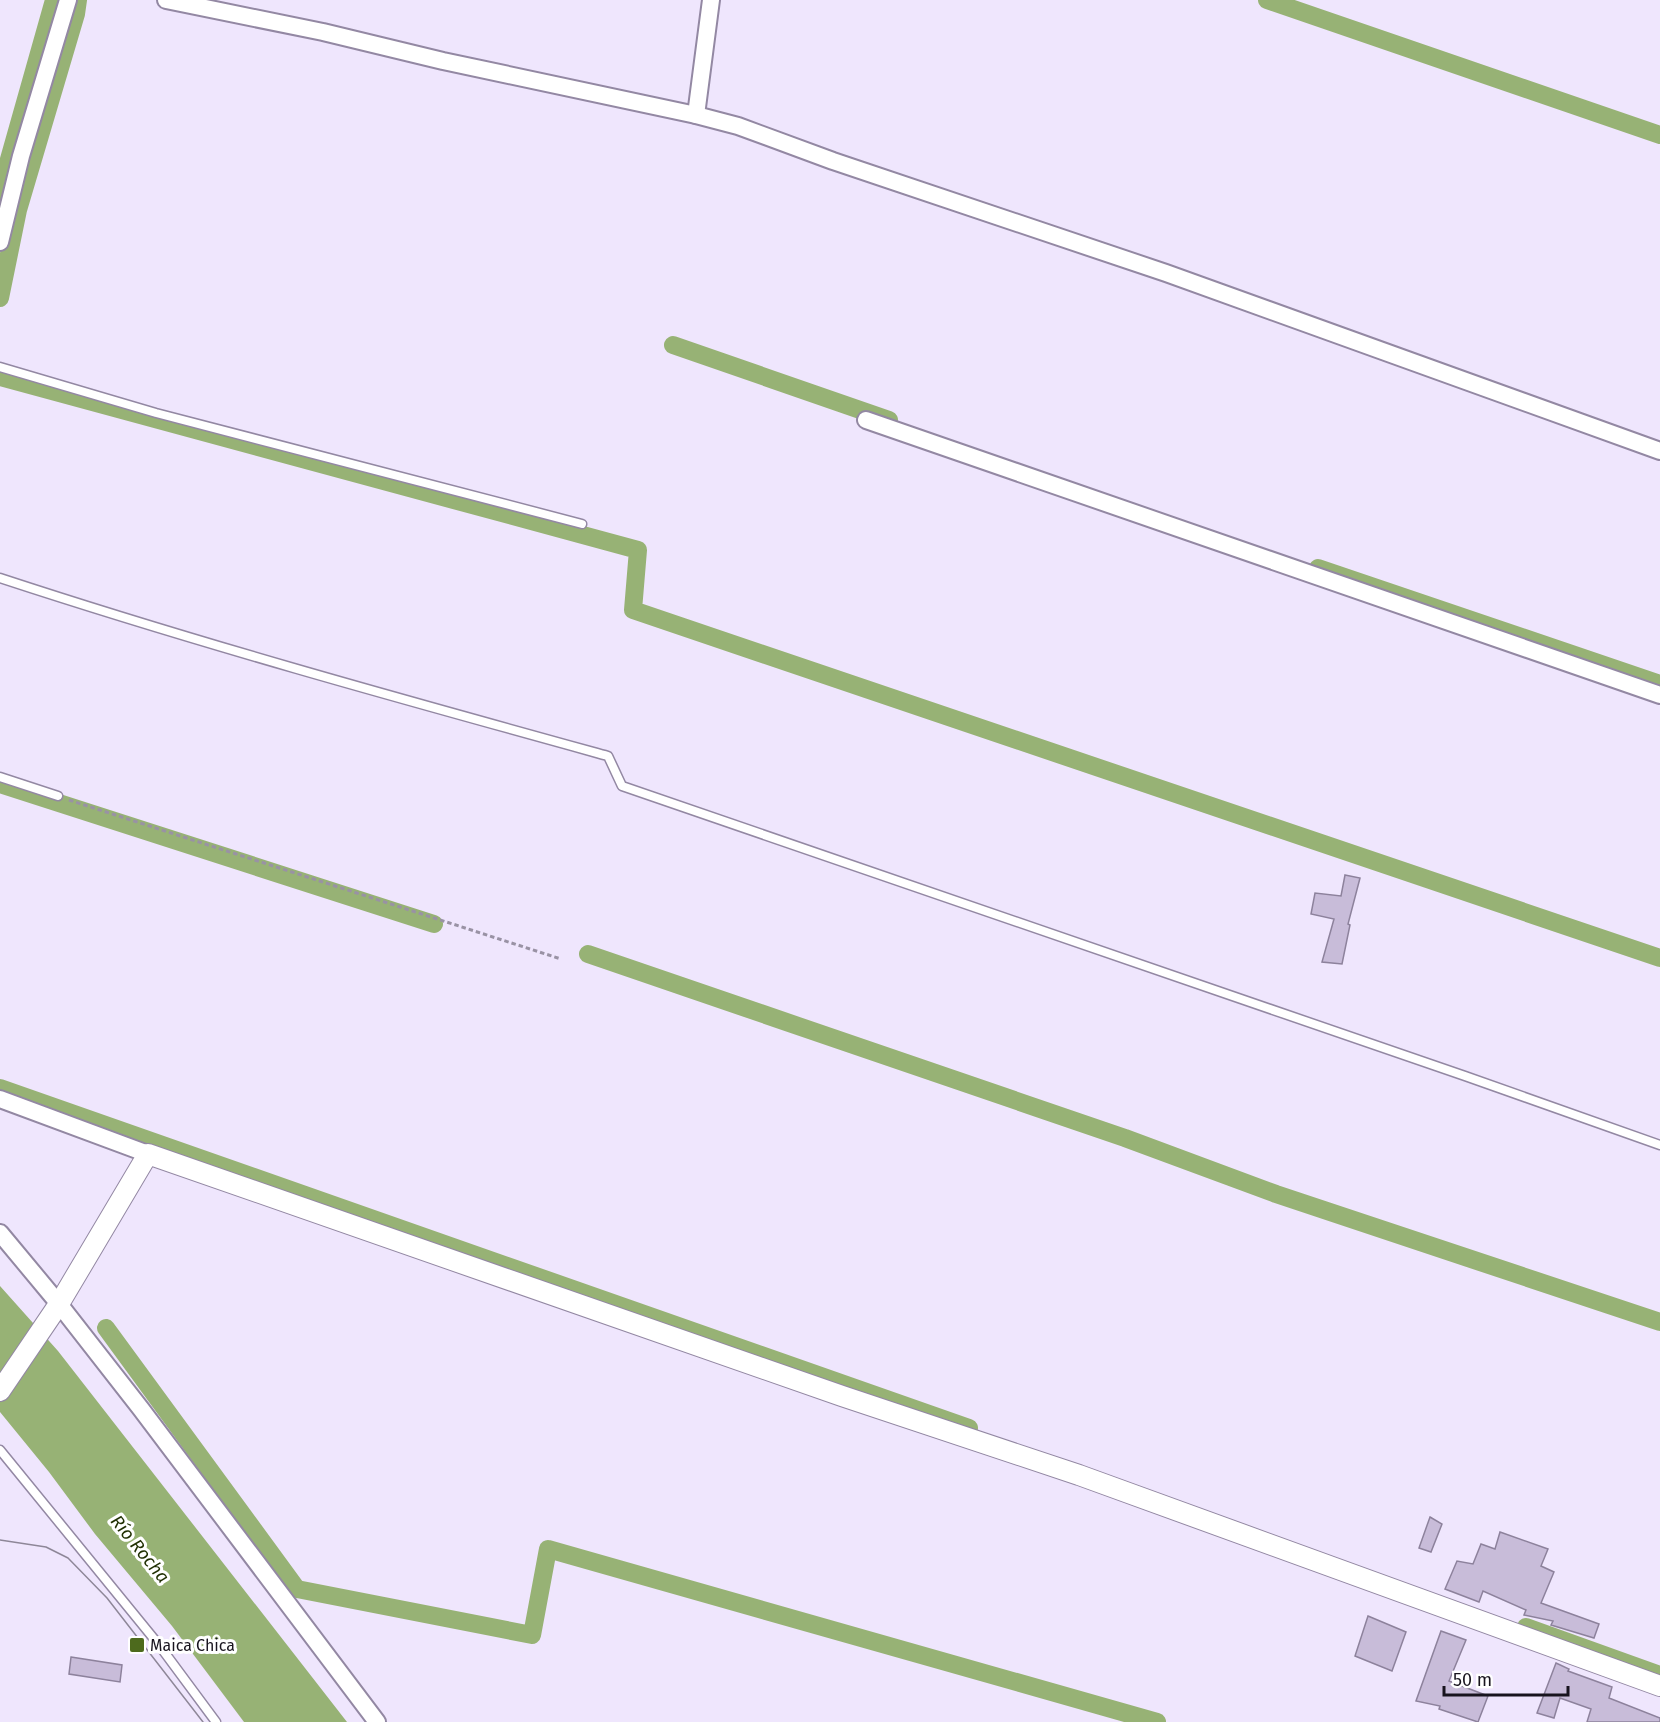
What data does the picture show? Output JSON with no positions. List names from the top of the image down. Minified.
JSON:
{"water":["Río Rocha"],"places":{"transit":["Maica Chica"]},"scale_bar":"50 m"}
